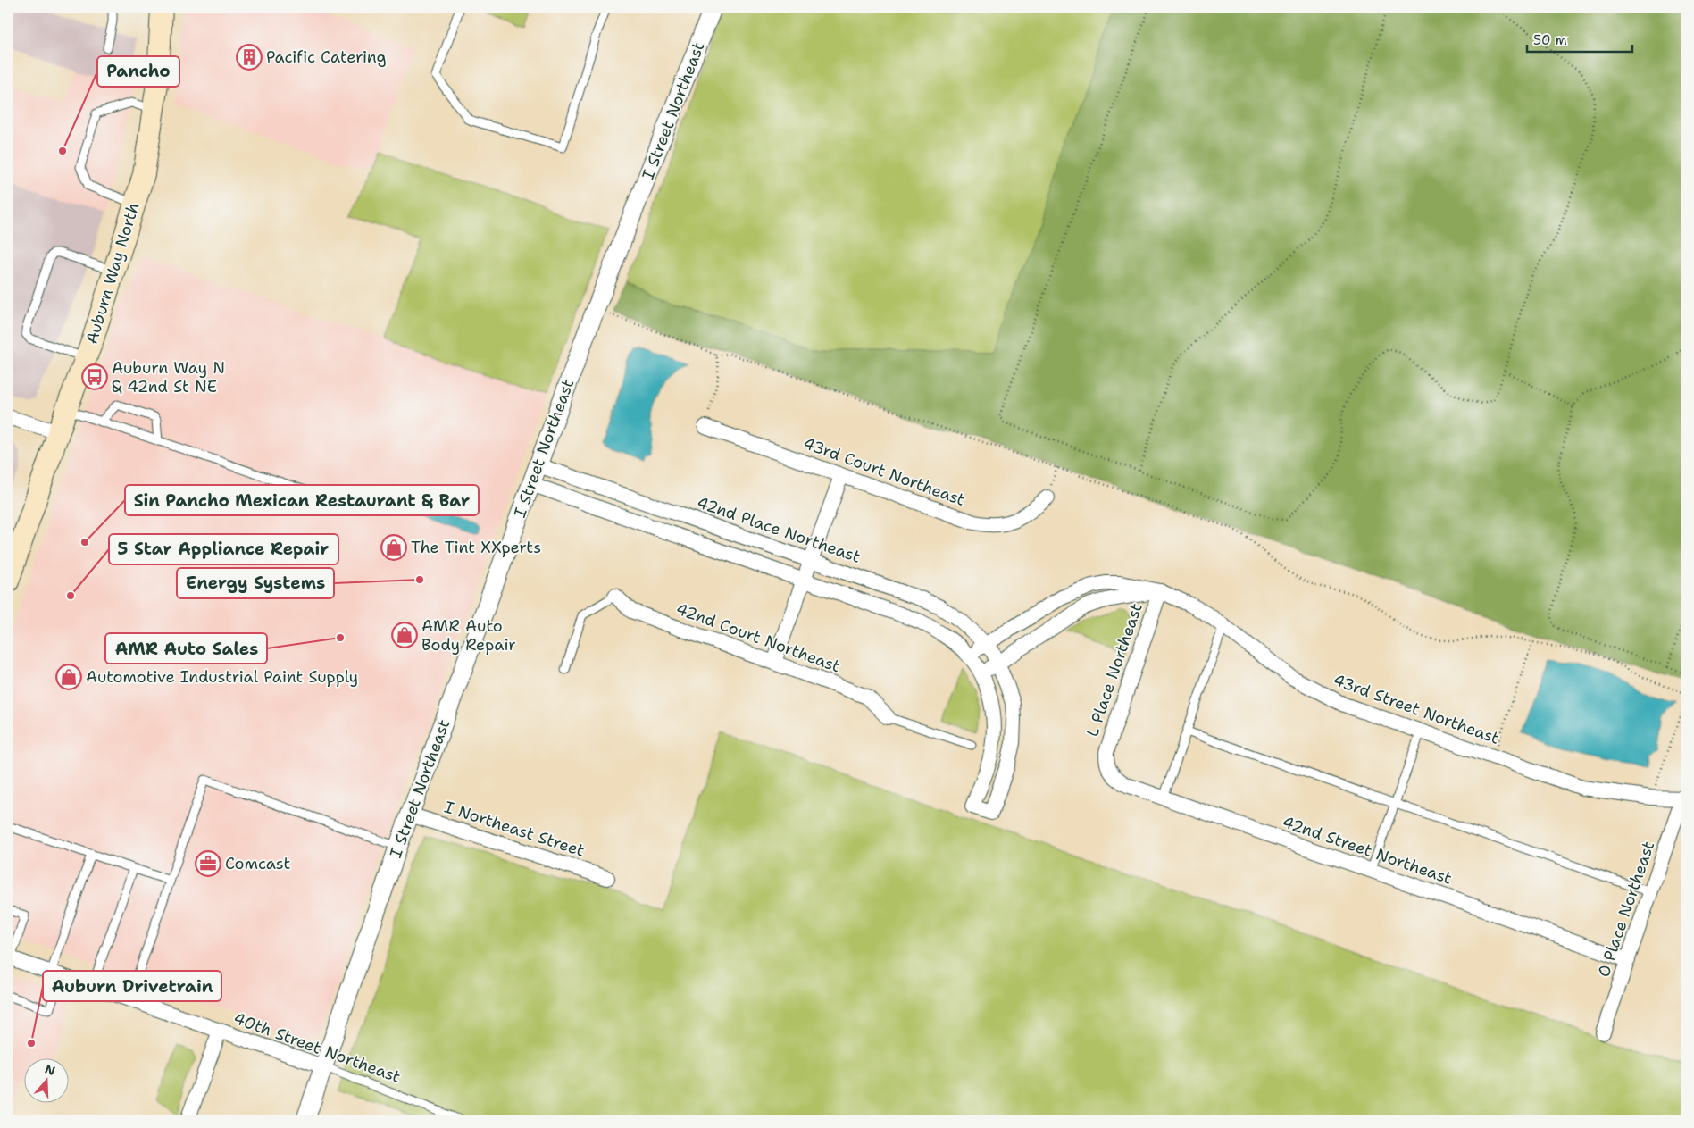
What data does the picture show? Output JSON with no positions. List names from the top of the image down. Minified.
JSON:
{"streets":{"main road":["Auburn Way North"],"street":["I Street Northeast","43rd Court Northeast","42nd Place Northeast","42nd Court Northeast","L Place Northeast","43rd Street Northeast","I Northeast Street","42nd Street Northeast","O Place Northeast","40th Street Northeast"]},"crossings":[["I Street Northeast","42nd Place Northeast"],["I Street Northeast","I Northeast Street"],["I Street Northeast","40th Street Northeast"],["42nd Place Northeast","43rd Street Northeast"],["L Place Northeast","43rd Street Northeast"],["L Place Northeast","42nd Street Northeast"],["43rd Street Northeast","O Place Northeast"],["42nd Street Northeast","O Place Northeast"]],"places":{"building":["Pacific Catering"],"other":["Pancho","Sin Pancho Mexican Restaurant & Bar","Energy Systems","5 Star Appliance Repair","AMR Auto Sales","Auburn Drivetrain"],"bus stop":["Auburn Way N & 42nd St NE"],"shop":["The Tint XXperts","AMR Auto Body Repair","Automotive Industrial Paint Supply"],"office":["Comcast"]},"scale_bar":"50 m","north":"top"}
